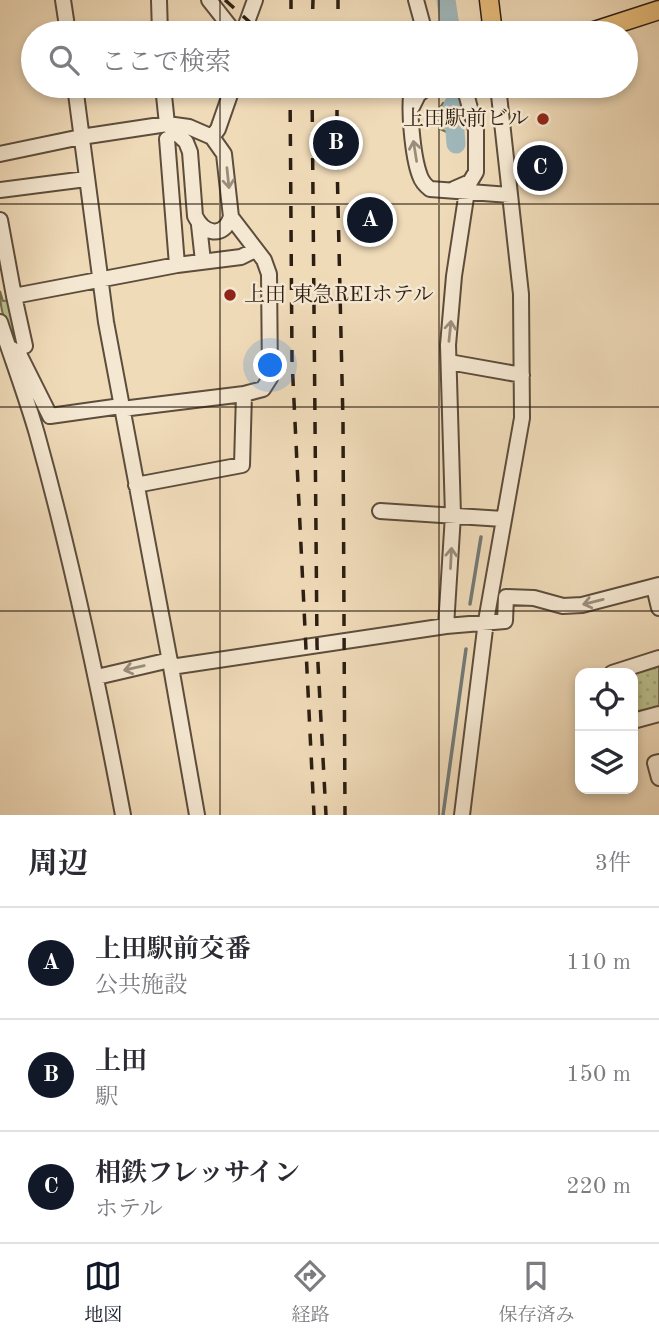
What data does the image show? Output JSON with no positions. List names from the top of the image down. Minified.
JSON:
{"places":["上田駅前ビル","上田 東急REIホテル"],"page":{"search":"ここで検索","pins":["B","C","A"],"heading":["周辺","3件"],"list":[{"mark":"A","name":"上田駅前交番","note":"公共施設","value":"110 m"},{"mark":"B","name":"上田","note":"駅","value":"150 m"},{"mark":"C","name":"相鉄フレッサイン","note":"ホテル","value":"220 m"}],"nav":["地図","経路","保存済み"]}}
